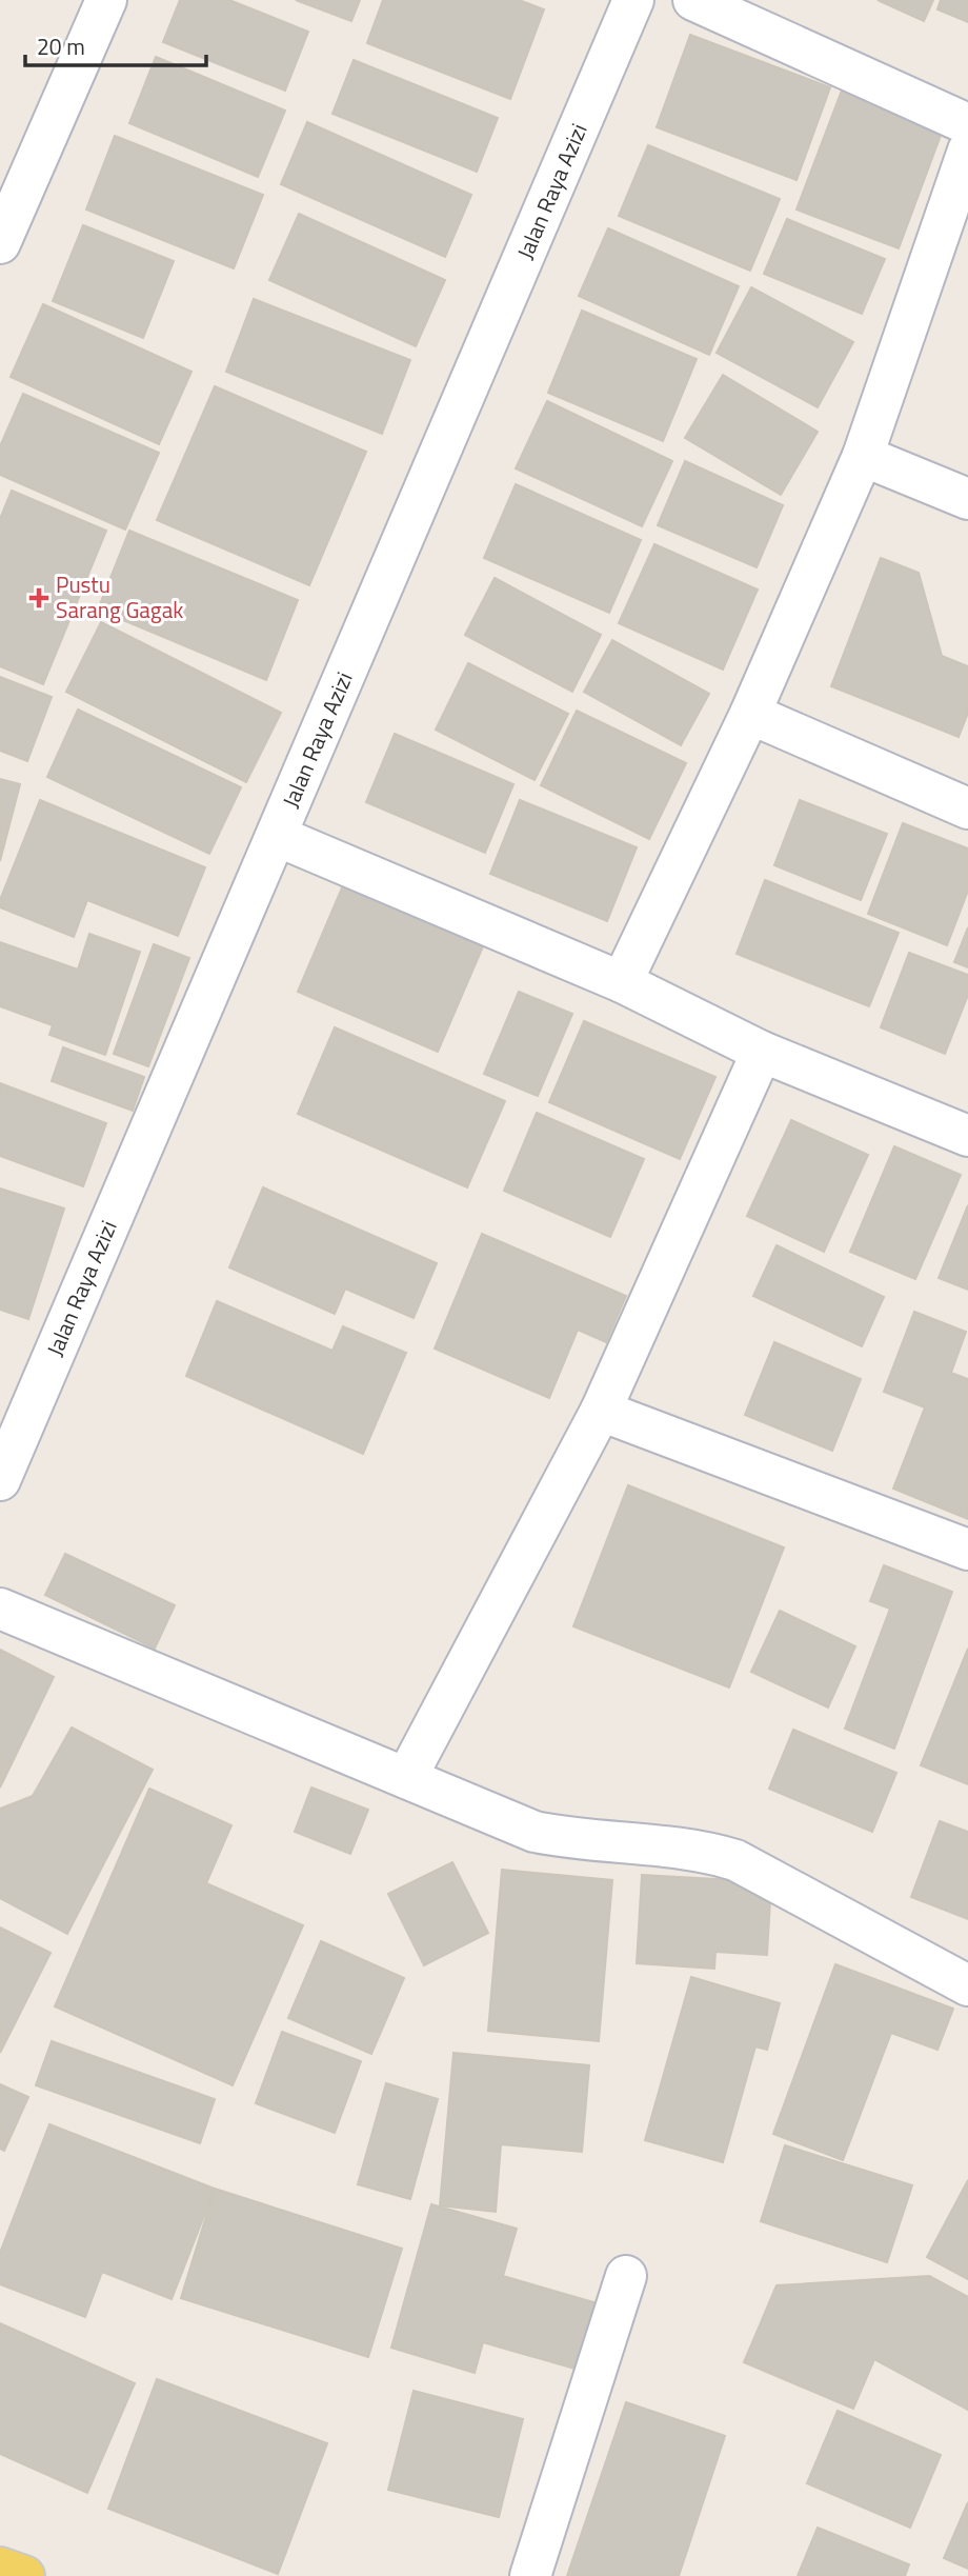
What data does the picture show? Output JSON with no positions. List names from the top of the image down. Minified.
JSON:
{"streets":{"street":["Jalan Raya Azizi"]},"places":{"health":["Pustu Sarang Gagak"]},"scale_bar":"20 m"}
